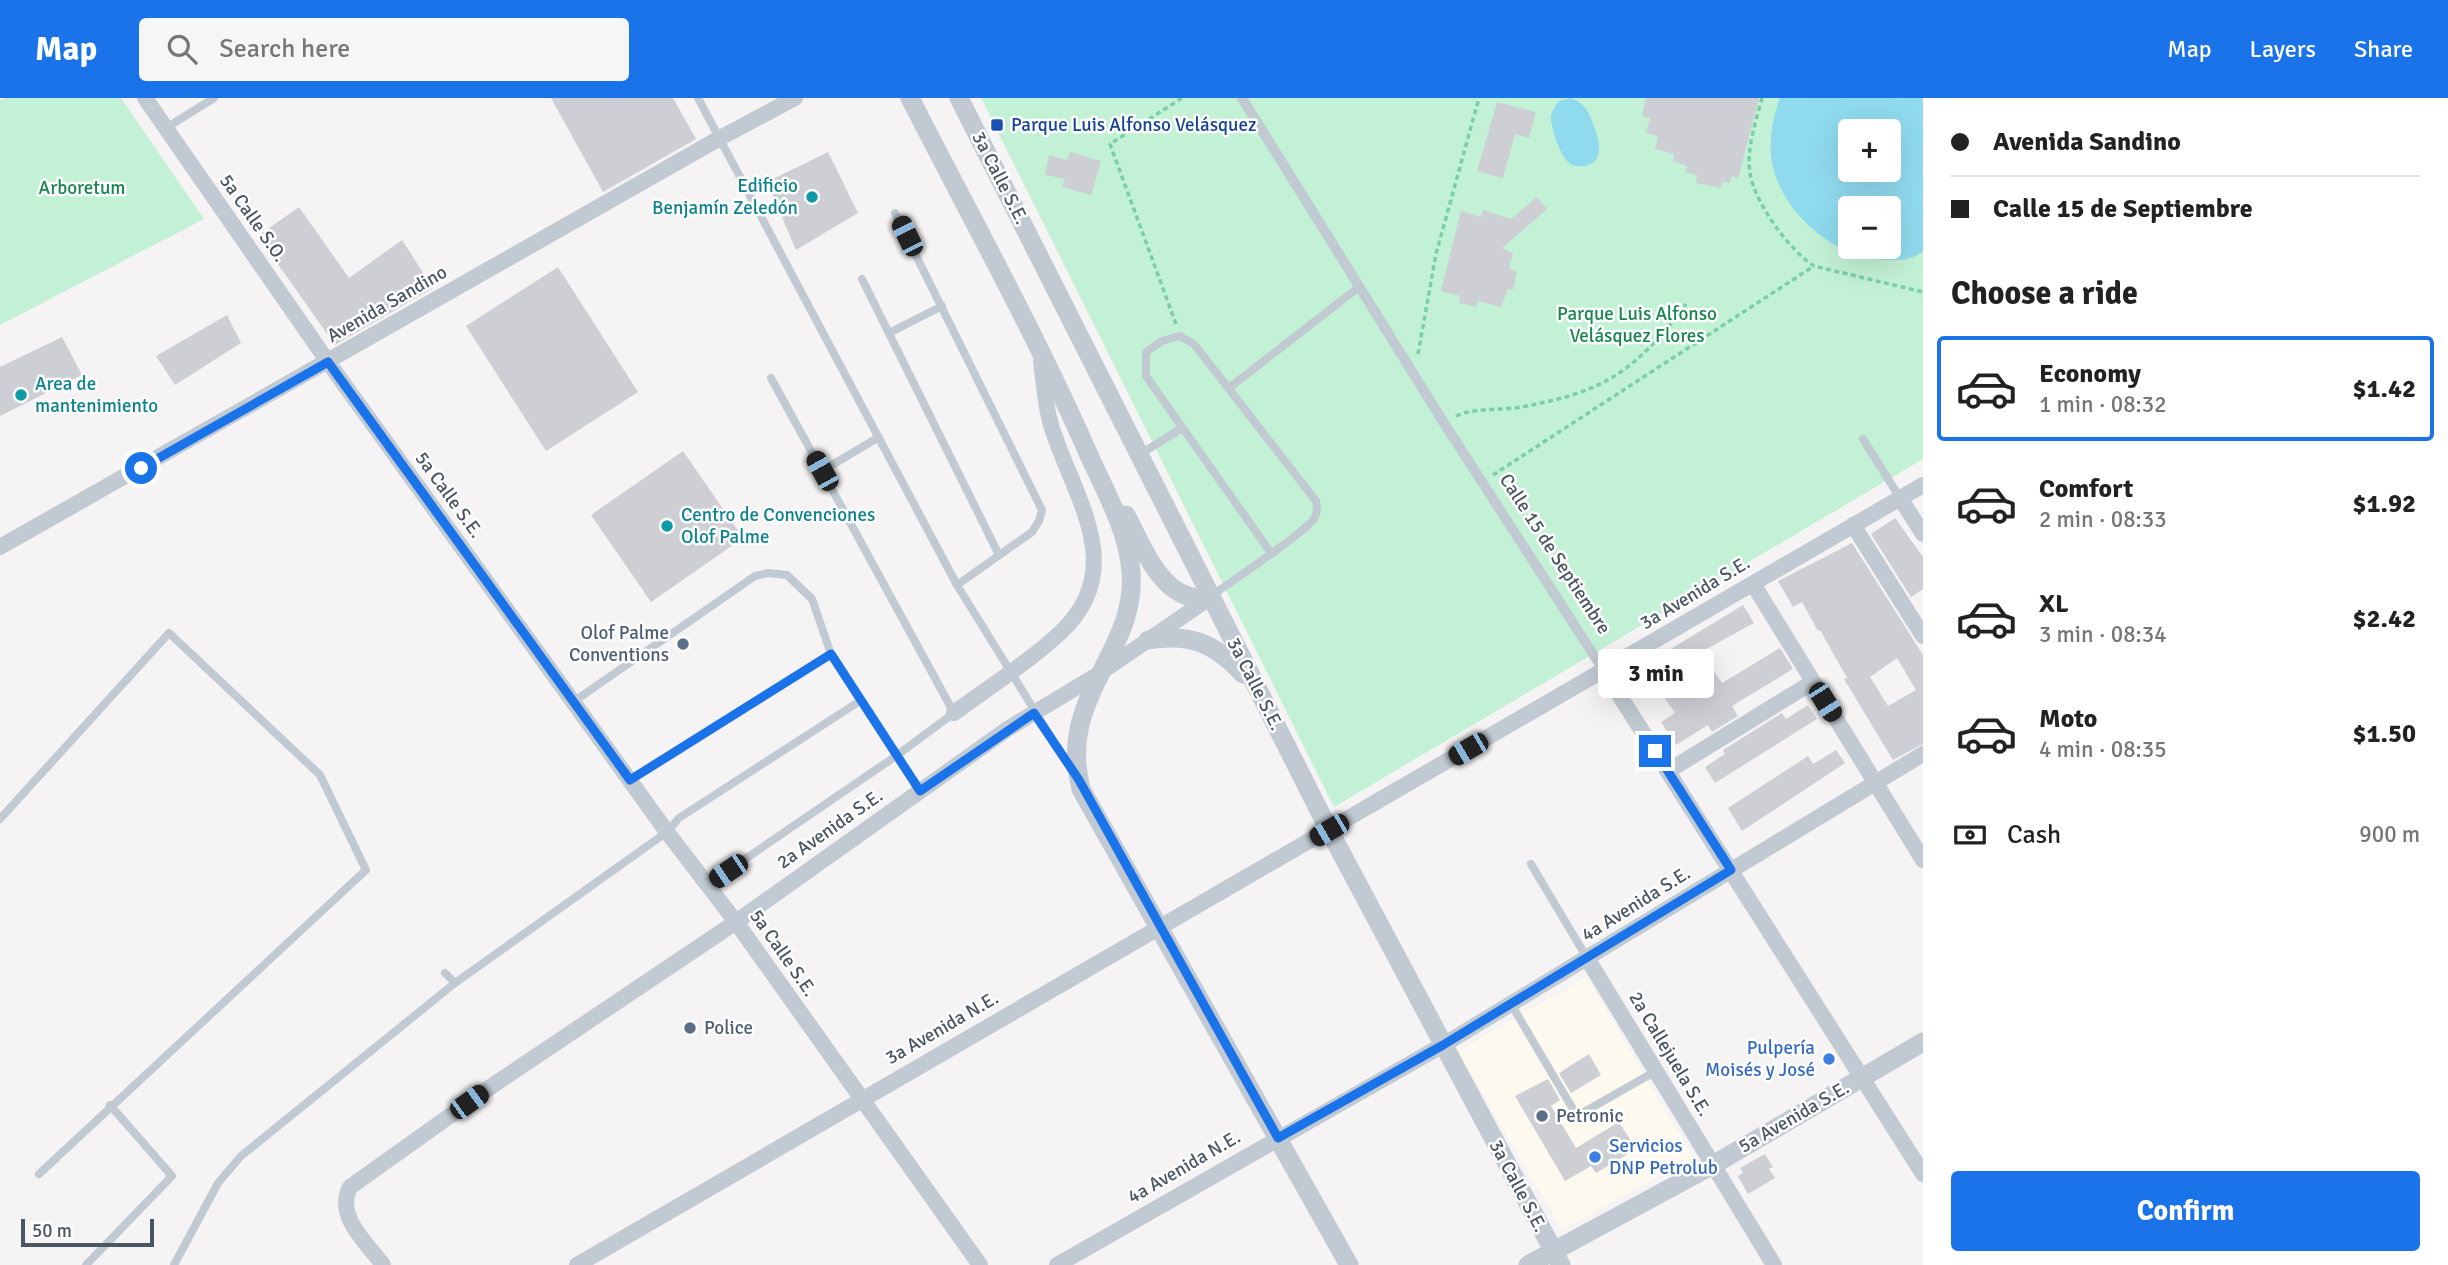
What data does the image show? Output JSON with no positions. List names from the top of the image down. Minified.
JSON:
{"streets":{"street":["3a Calle S.E.","5a Calle S.O.","Avenida Sandino","5a Calle S.E.","Calle 15 de Septiembre","3a Avenida S.E.","2a Avenida S.E.","4a Avenida S.E.","3a Avenida N.E.","2a Callejuela S.E.","5a Avenida S.E.","4a Avenida N.E."]},"crossings":[["3a Calle S.E.","3a Avenida S.E."],["3a Calle S.E.","2a Avenida S.E."],["3a Calle S.E.","4a Avenida S.E."],["3a Calle S.E.","3a Avenida N.E."],["3a Calle S.E.","5a Avenida S.E."],["3a Calle S.E.","4a Avenida N.E."],["5a Calle S.O.","Avenida Sandino"],["5a Calle S.O.","5a Calle S.E."],["Avenida Sandino","5a Calle S.E."],["5a Calle S.E.","2a Avenida S.E."],["5a Calle S.E.","3a Avenida N.E."],["Calle 15 de Septiembre","3a Avenida S.E."],["Calle 15 de Septiembre","4a Avenida S.E."],["Calle 15 de Septiembre","5a Avenida S.E."],["3a Avenida S.E.","3a Avenida N.E."],["4a Avenida S.E.","2a Callejuela S.E."],["4a Avenida S.E.","4a Avenida N.E."],["2a Callejuela S.E.","5a Avenida S.E."]],"parks":["Arboretum","Parque Luis Alfonso Velásquez Flores"],"places":{"transit":["Parque Luis Alfonso Velásquez"],"other":["Edificio Benjamín Zeledón","Area de mantenimiento","Centro de Convenciones Olof Palme","Olof Palme Conventions","Police","Pulpería Moisés y José","Petronic","Servicios DNP Petrolub"]},"scale_bar":"50 m","page":{"header":"Map","search":"Search here","nav":["Map","Layers","Share"],"banner":["Avenida Sandino","Calle 15 de Septiembre"],"map_buttons":["+","−"],"heading":"Choose a ride","list":[{"name":"Economy","note":"1 min · 08:32","value":"$1.42"},{"name":"Comfort","note":"2 min · 08:33","value":"$1.92"},{"name":"XL","note":"3 min · 08:34","value":"$2.42"},{"name":"Moto","note":"4 min · 08:35","value":"$1.50"}],"bubble":"3 min","pay":["Cash","900 m"],"buttons":"Confirm","scale":"50 m"}}
